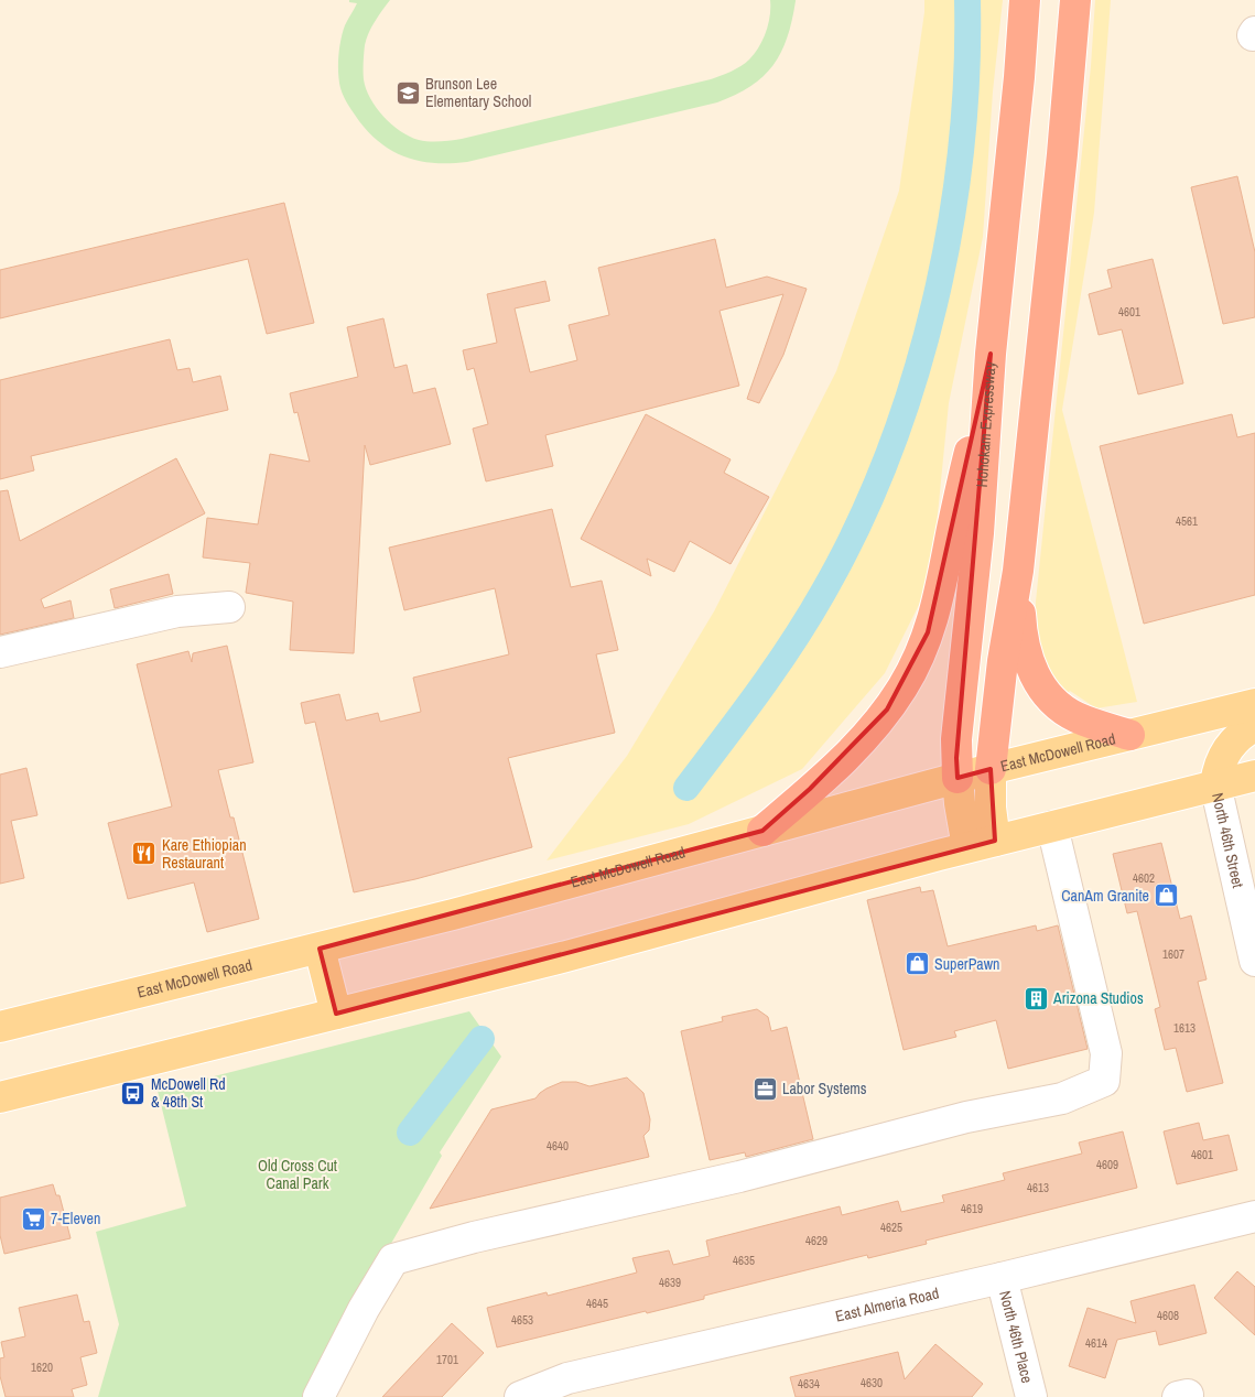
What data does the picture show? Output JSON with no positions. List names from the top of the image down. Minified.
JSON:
{"streets":{"highway":["Hohokam Expressway"],"main road":["East McDowell Road"],"street":["North 46th Street","East Almeria Road","North 46th Place"]},"crossings":[["Hohokam Expressway","East McDowell Road"],["East Almeria Road","North 46th Place"]],"parks":["Old Cross Cut Canal Park"],"places":{"school or university":["Brunson Lee Elementary School"],"restaurant":["Kare Ethiopian Restaurant"],"shop":["CanAm Granite","SuperPawn"],"building":["Arizona Studios"],"office":["Labor Systems"],"bus stop":["McDowell Rd & 48th St"],"supermarket":["7-Eleven"]},"house_numbers":["4601","4561","4602","1607","1613","4640","4601","4609","4613","4619","4625","4629","4635","4639","4645","4608","4653","4614","1701","1620","4630","4634"]}
